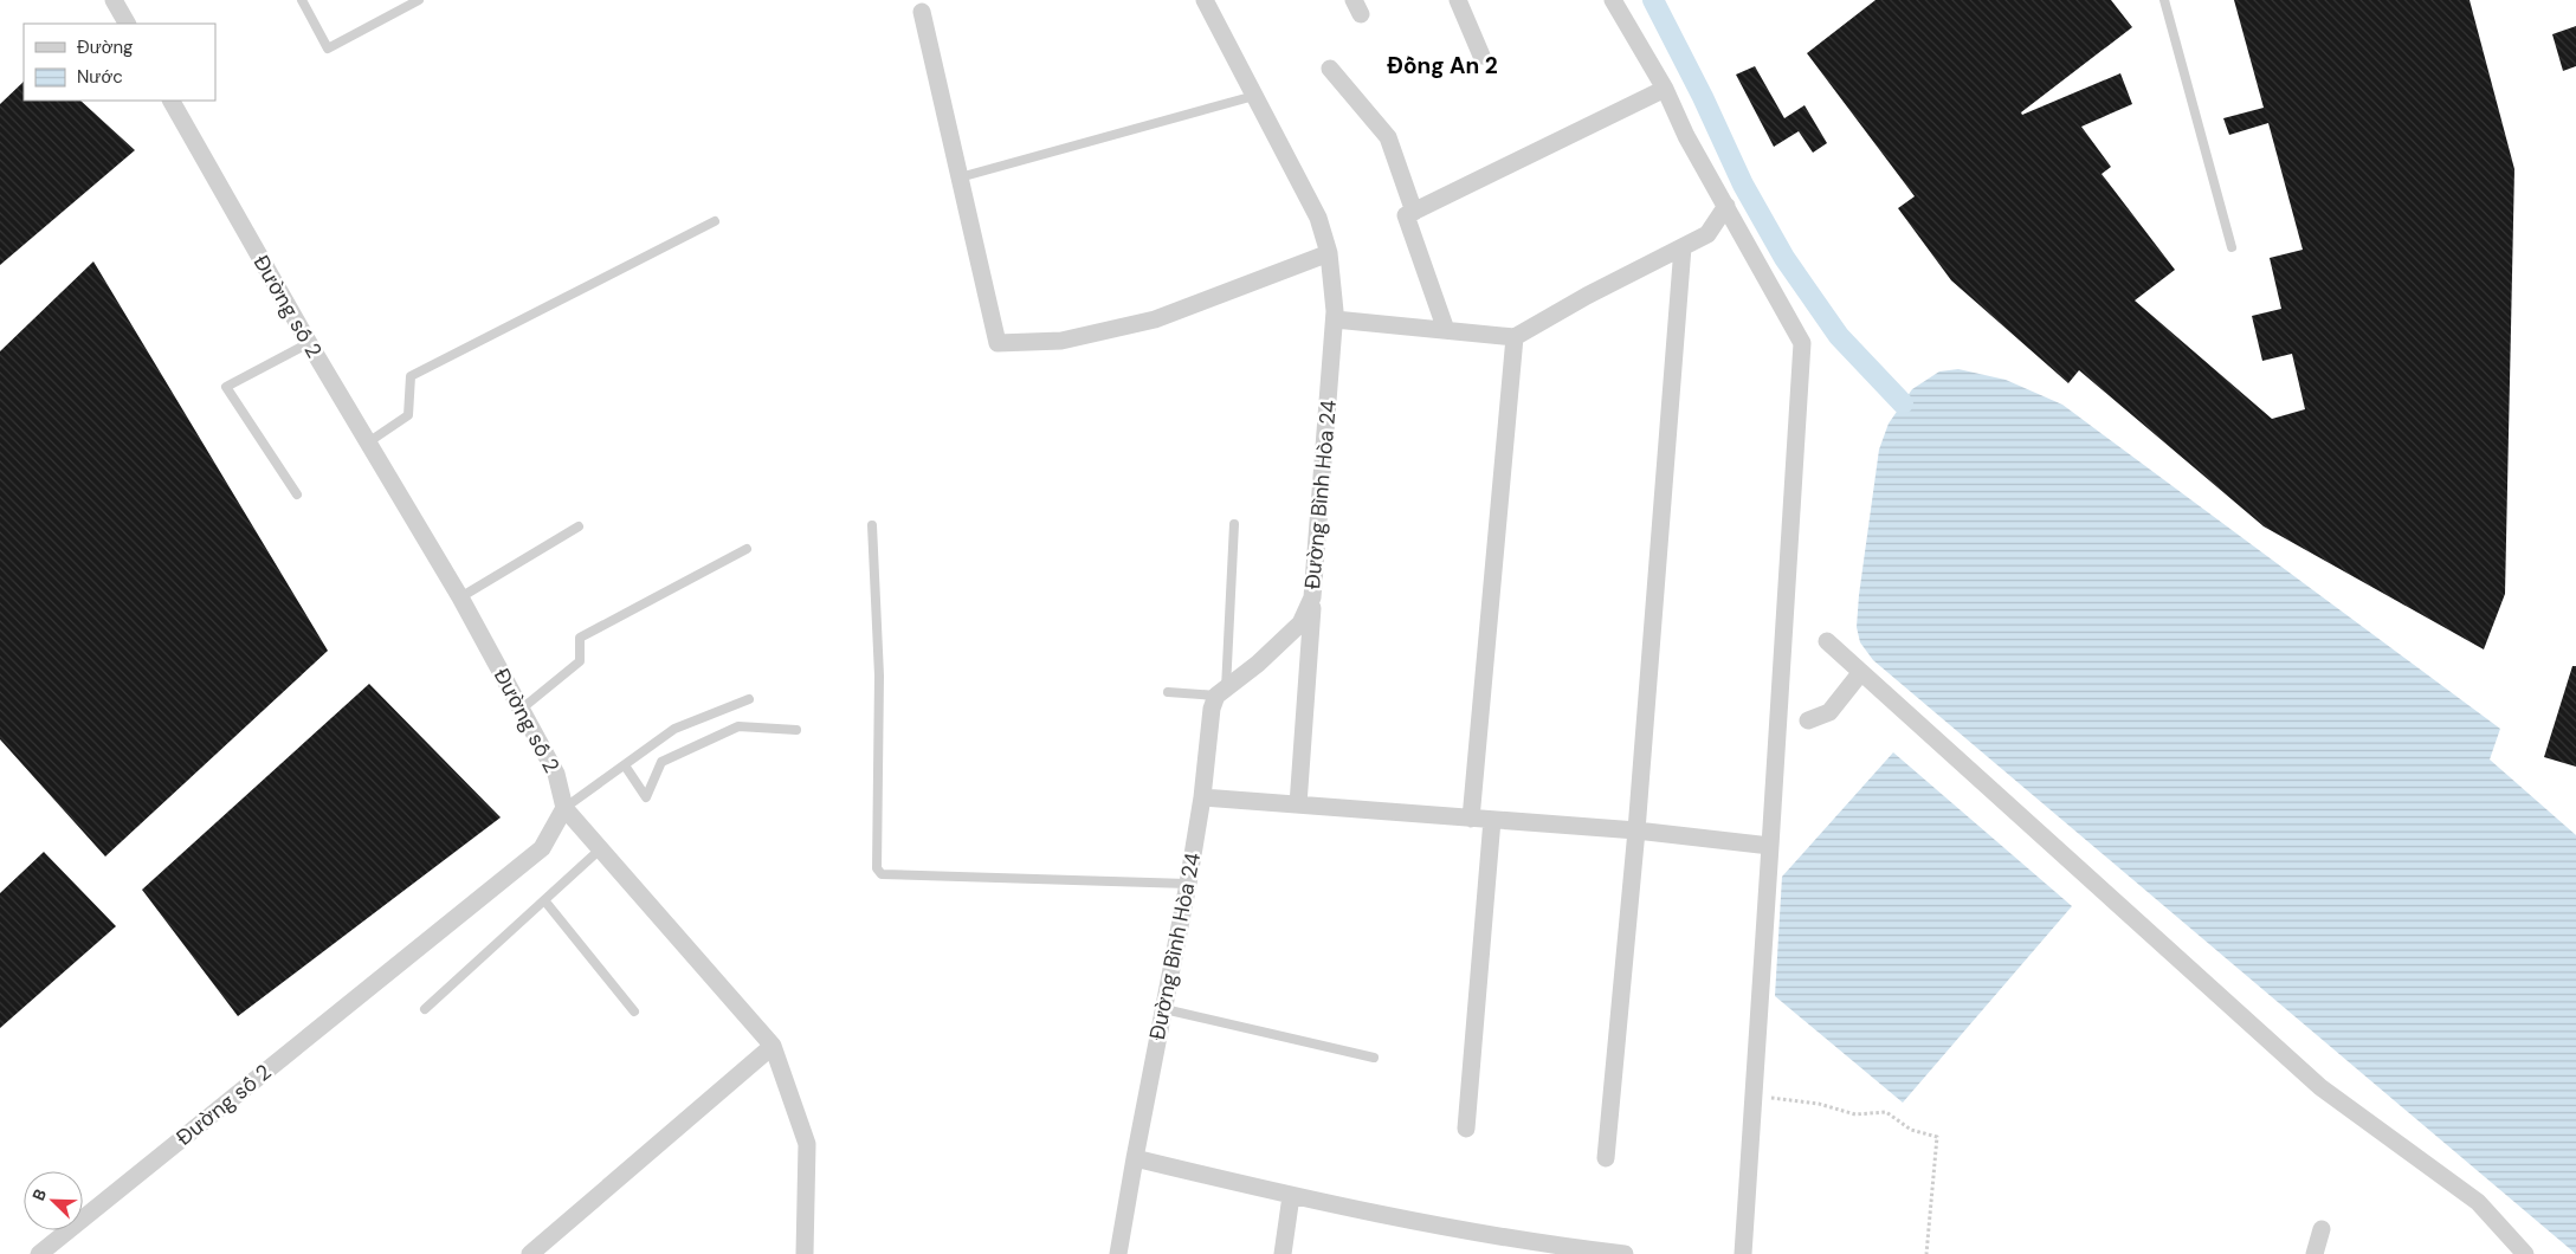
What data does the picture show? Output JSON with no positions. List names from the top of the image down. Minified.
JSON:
{"streets":{"street":["Đường số 2","Đường Bình Hòa 24"]},"districts":["Đồng An 2"],"legend":["Đường","Nước"],"north":"top left"}
